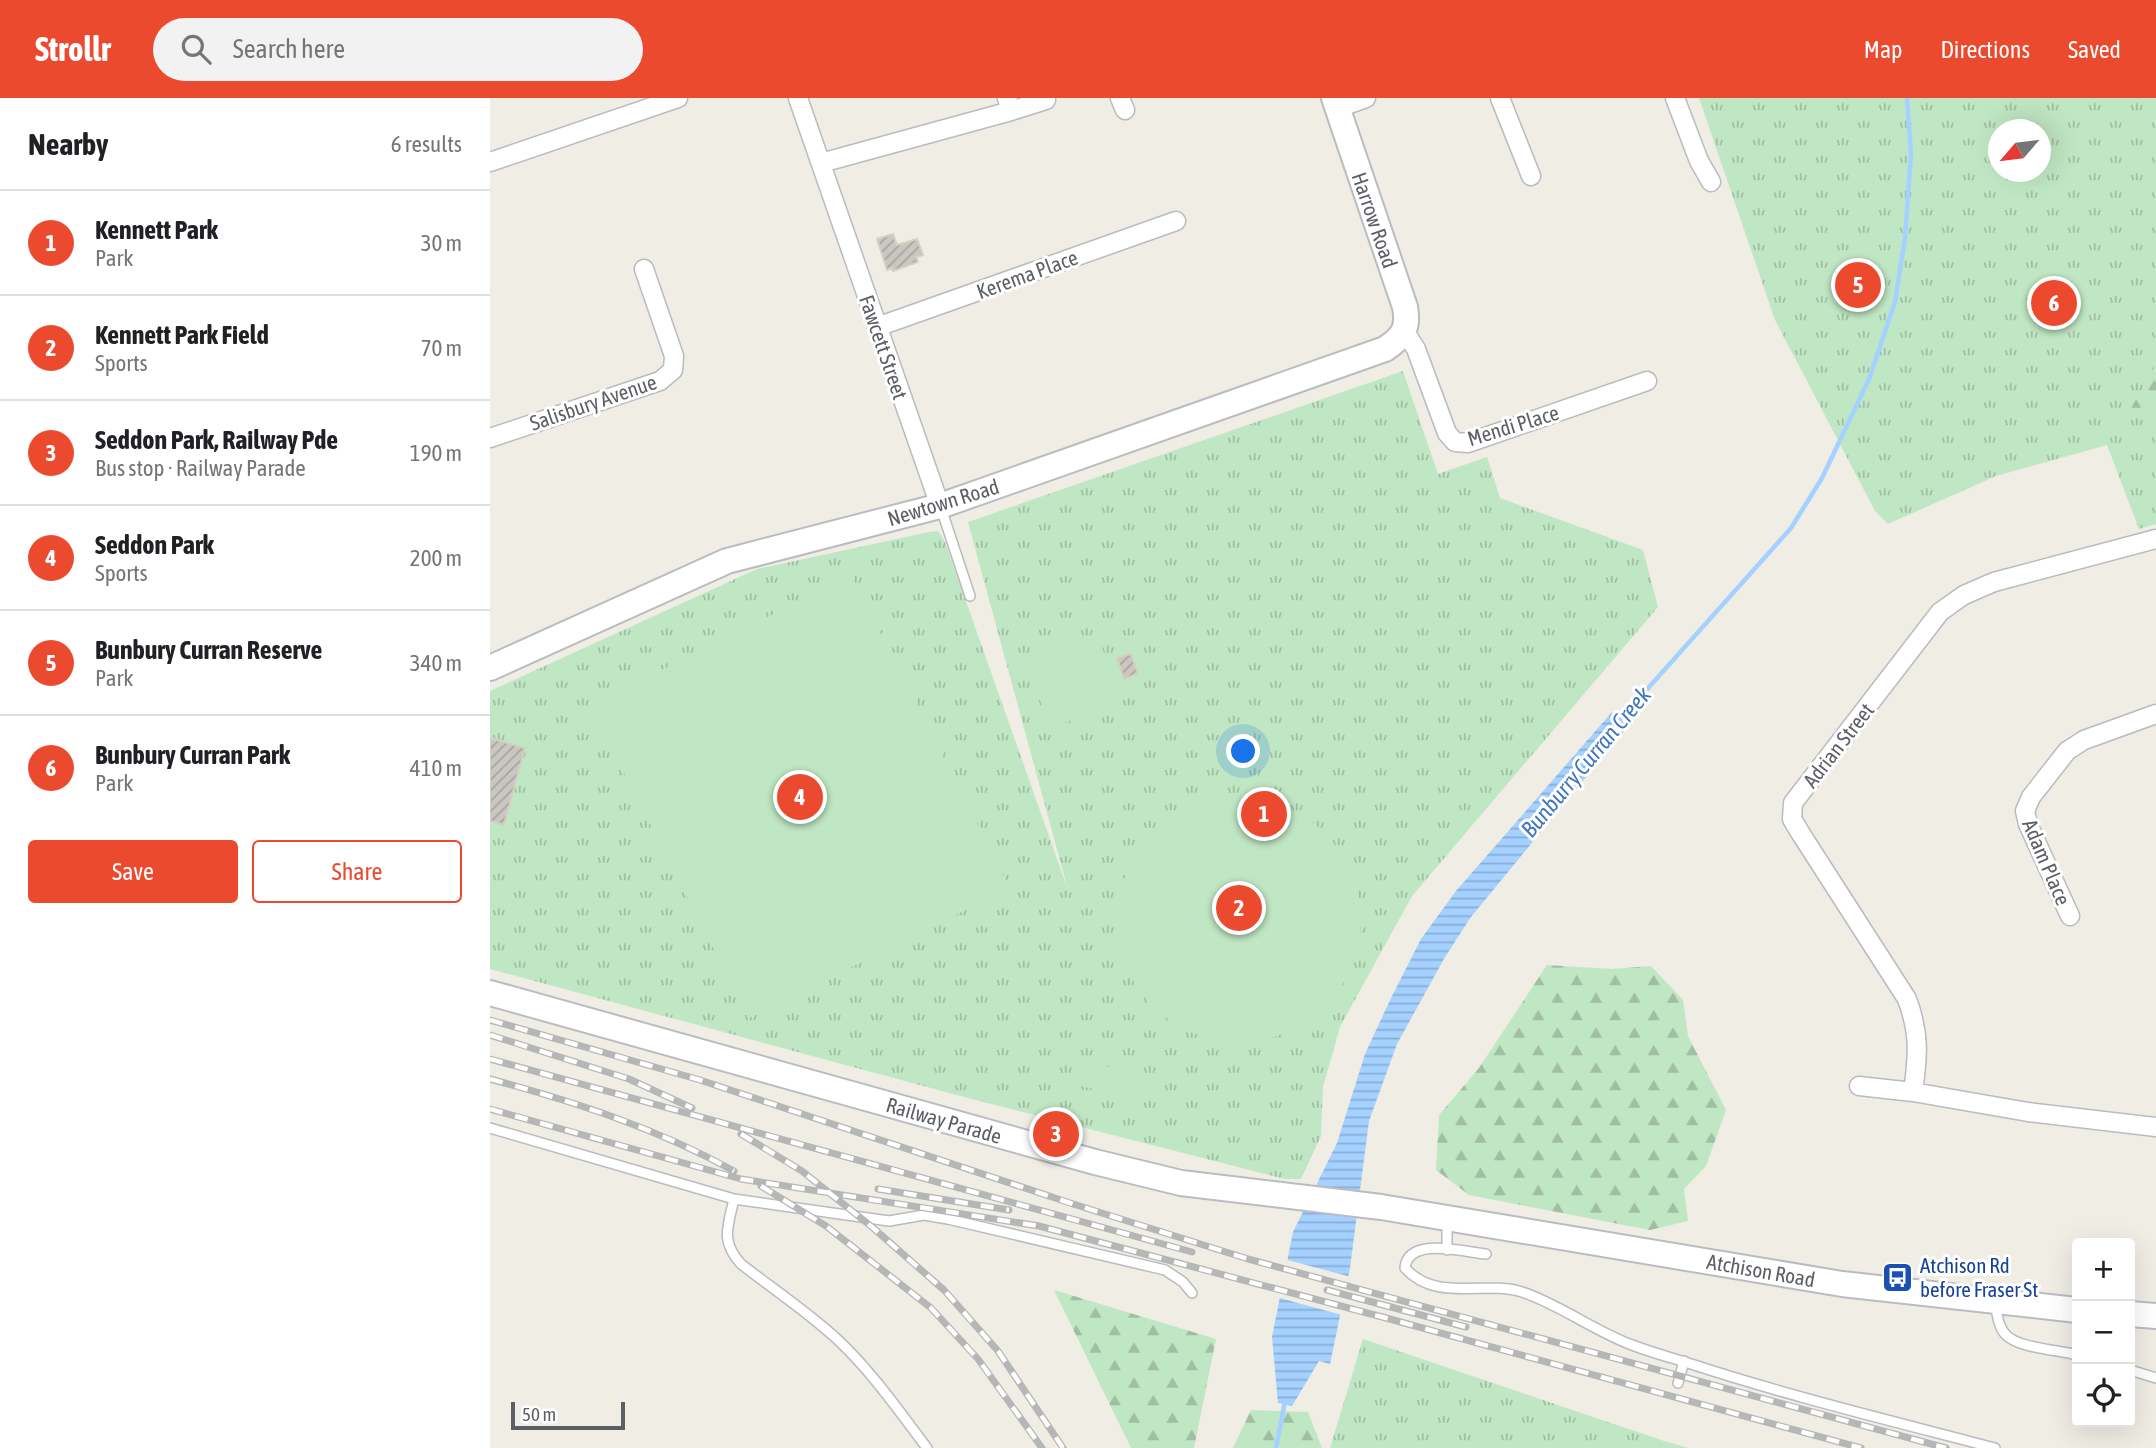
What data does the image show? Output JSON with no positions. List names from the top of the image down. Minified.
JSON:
{"streets":{"street":["Harrow Road","Kerema Place","Fawcett Street","Salisbury Avenue","Mendi Place","Newtown Road","Adrian Street","Adam Place","Railway Parade","Atchison Road"]},"crossings":[["Harrow Road","Mendi Place"],["Harrow Road","Newtown Road"],["Kerema Place","Fawcett Street"],["Fawcett Street","Newtown Road"],["Mendi Place","Newtown Road"],["Railway Parade","Atchison Road"]],"water":["Bunburry Curran Creek"],"places":{"bus stop":["Atchison Rd before Fraser St"]},"scale_bar":"50 m","north":"bottom left","page":{"header":"Strollr","search":"Search here","nav":["Map","Directions","Saved"],"heading":["Nearby","6 results"],"list":[{"mark":"1","name":"Kennett Park","note":"Park","value":"30 m"},{"mark":"2","name":"Kennett Park Field","note":"Sports","value":"70 m"},{"mark":"3","name":"Seddon Park, Railway Pde","note":"Bus stop · Railway Parade","value":"190 m"},{"mark":"4","name":"Seddon Park","note":"Sports","value":"200 m"},{"mark":"5","name":"Bunbury Curran Reserve","note":"Park","value":"340 m"},{"mark":"6","name":"Bunbury Curran Park","note":"Park","value":"410 m"}],"pins":["5","6","4","1","2","3"],"buttons":["Save","Share"],"map_buttons":["+","−"],"scale":"50 m"}}
